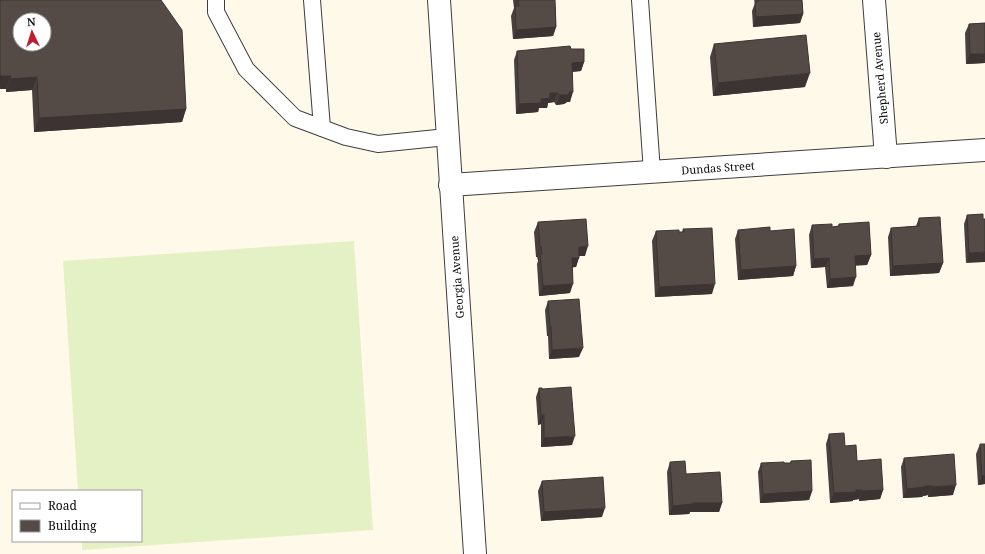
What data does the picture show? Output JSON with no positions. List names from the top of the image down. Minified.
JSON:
{"streets":{"street":["Shepherd Avenue","Dundas Street","Georgia Avenue"]},"crossings":[["Shepherd Avenue","Dundas Street"],["Dundas Street","Georgia Avenue"]],"legend":["Road","Building"],"north":"top"}
